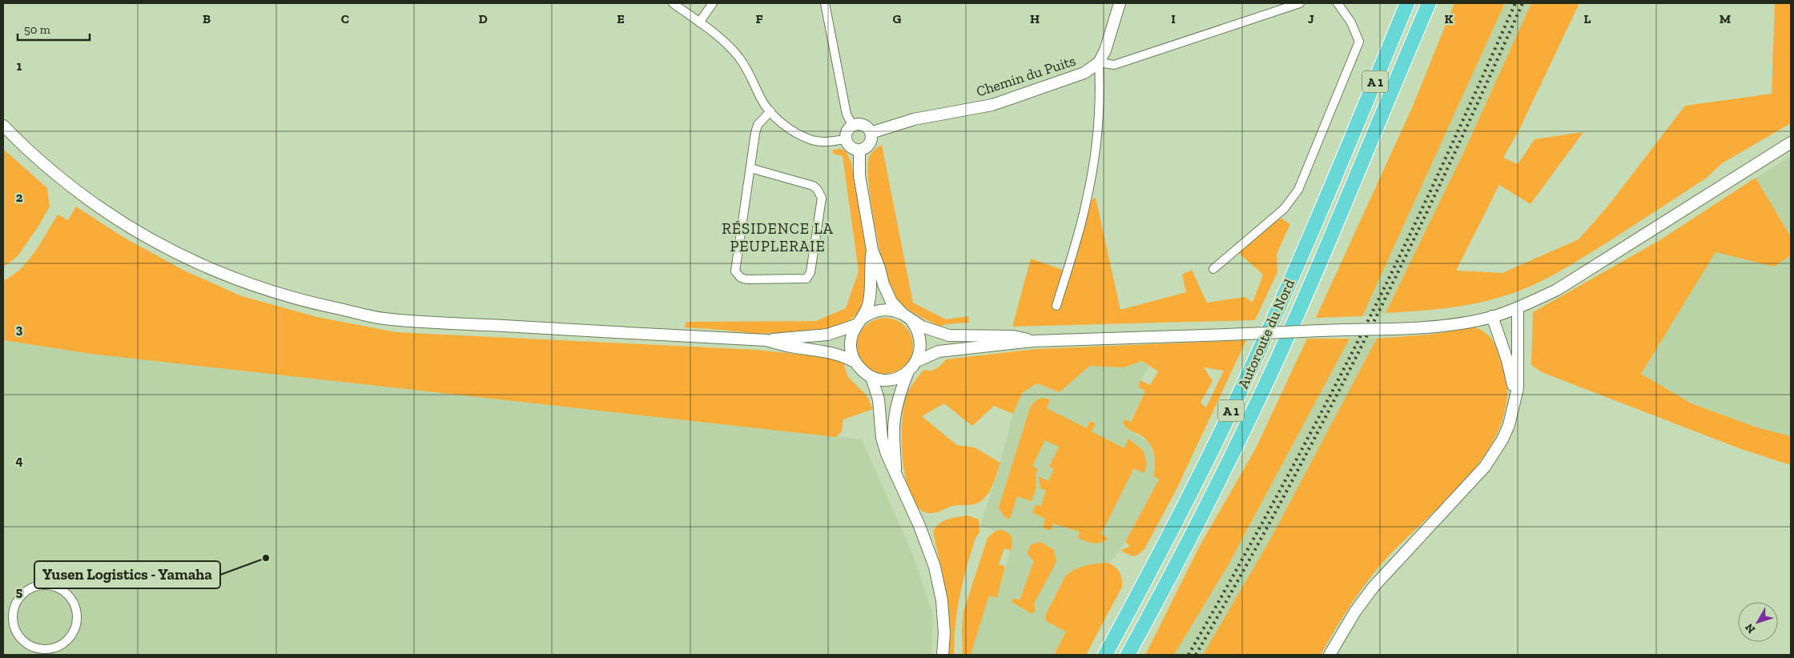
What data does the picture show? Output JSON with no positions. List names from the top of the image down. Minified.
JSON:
{"streets":{"highway":["A 1","Autoroute du Nord"],"main road":["Chemin du Puits"]},"districts":["RÉSIDENCE LA PEUPLERAIE"],"places":["Yusen Logistics - Yamaha"],"scale_bar":"50 m","north":"bottom left","grid":{"columns":["B","C","D","E","F","G","H","I","J","K","L","M"],"rows":["1","2","3","4","5"]}}
